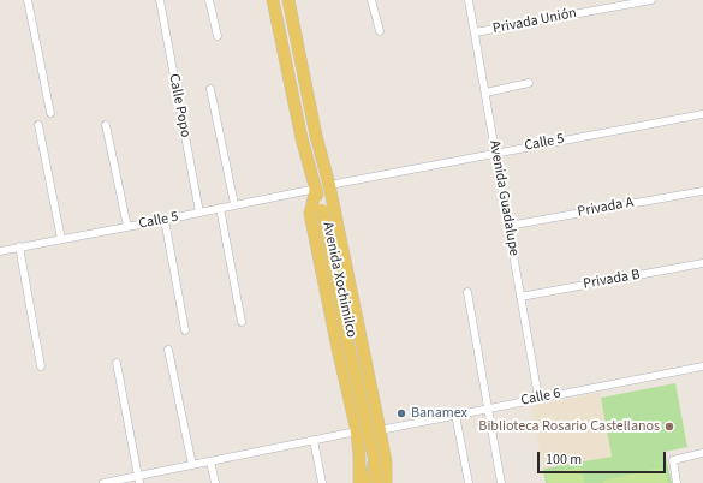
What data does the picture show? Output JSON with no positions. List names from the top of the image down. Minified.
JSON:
{"streets":{"main road":["Avenida Xochimilco"],"street":["Privada Unión","Calle Popo","Calle 5","Avenida Guadalupe","Privada A","Privada B","Calle 6"]},"crossings":[["Privada Unión","Avenida Guadalupe"],["Calle Popo","Calle 5"],["Calle 5","Avenida Guadalupe"],["Calle 5","Avenida Xochimilco"],["Avenida Guadalupe","Privada A"],["Avenida Guadalupe","Privada B"],["Avenida Guadalupe","Calle 6"],["Avenida Xochimilco","Calle 6"]],"places":["Banamex","Biblioteca Rosario Castellanos"],"scale_bar":"100 m"}
